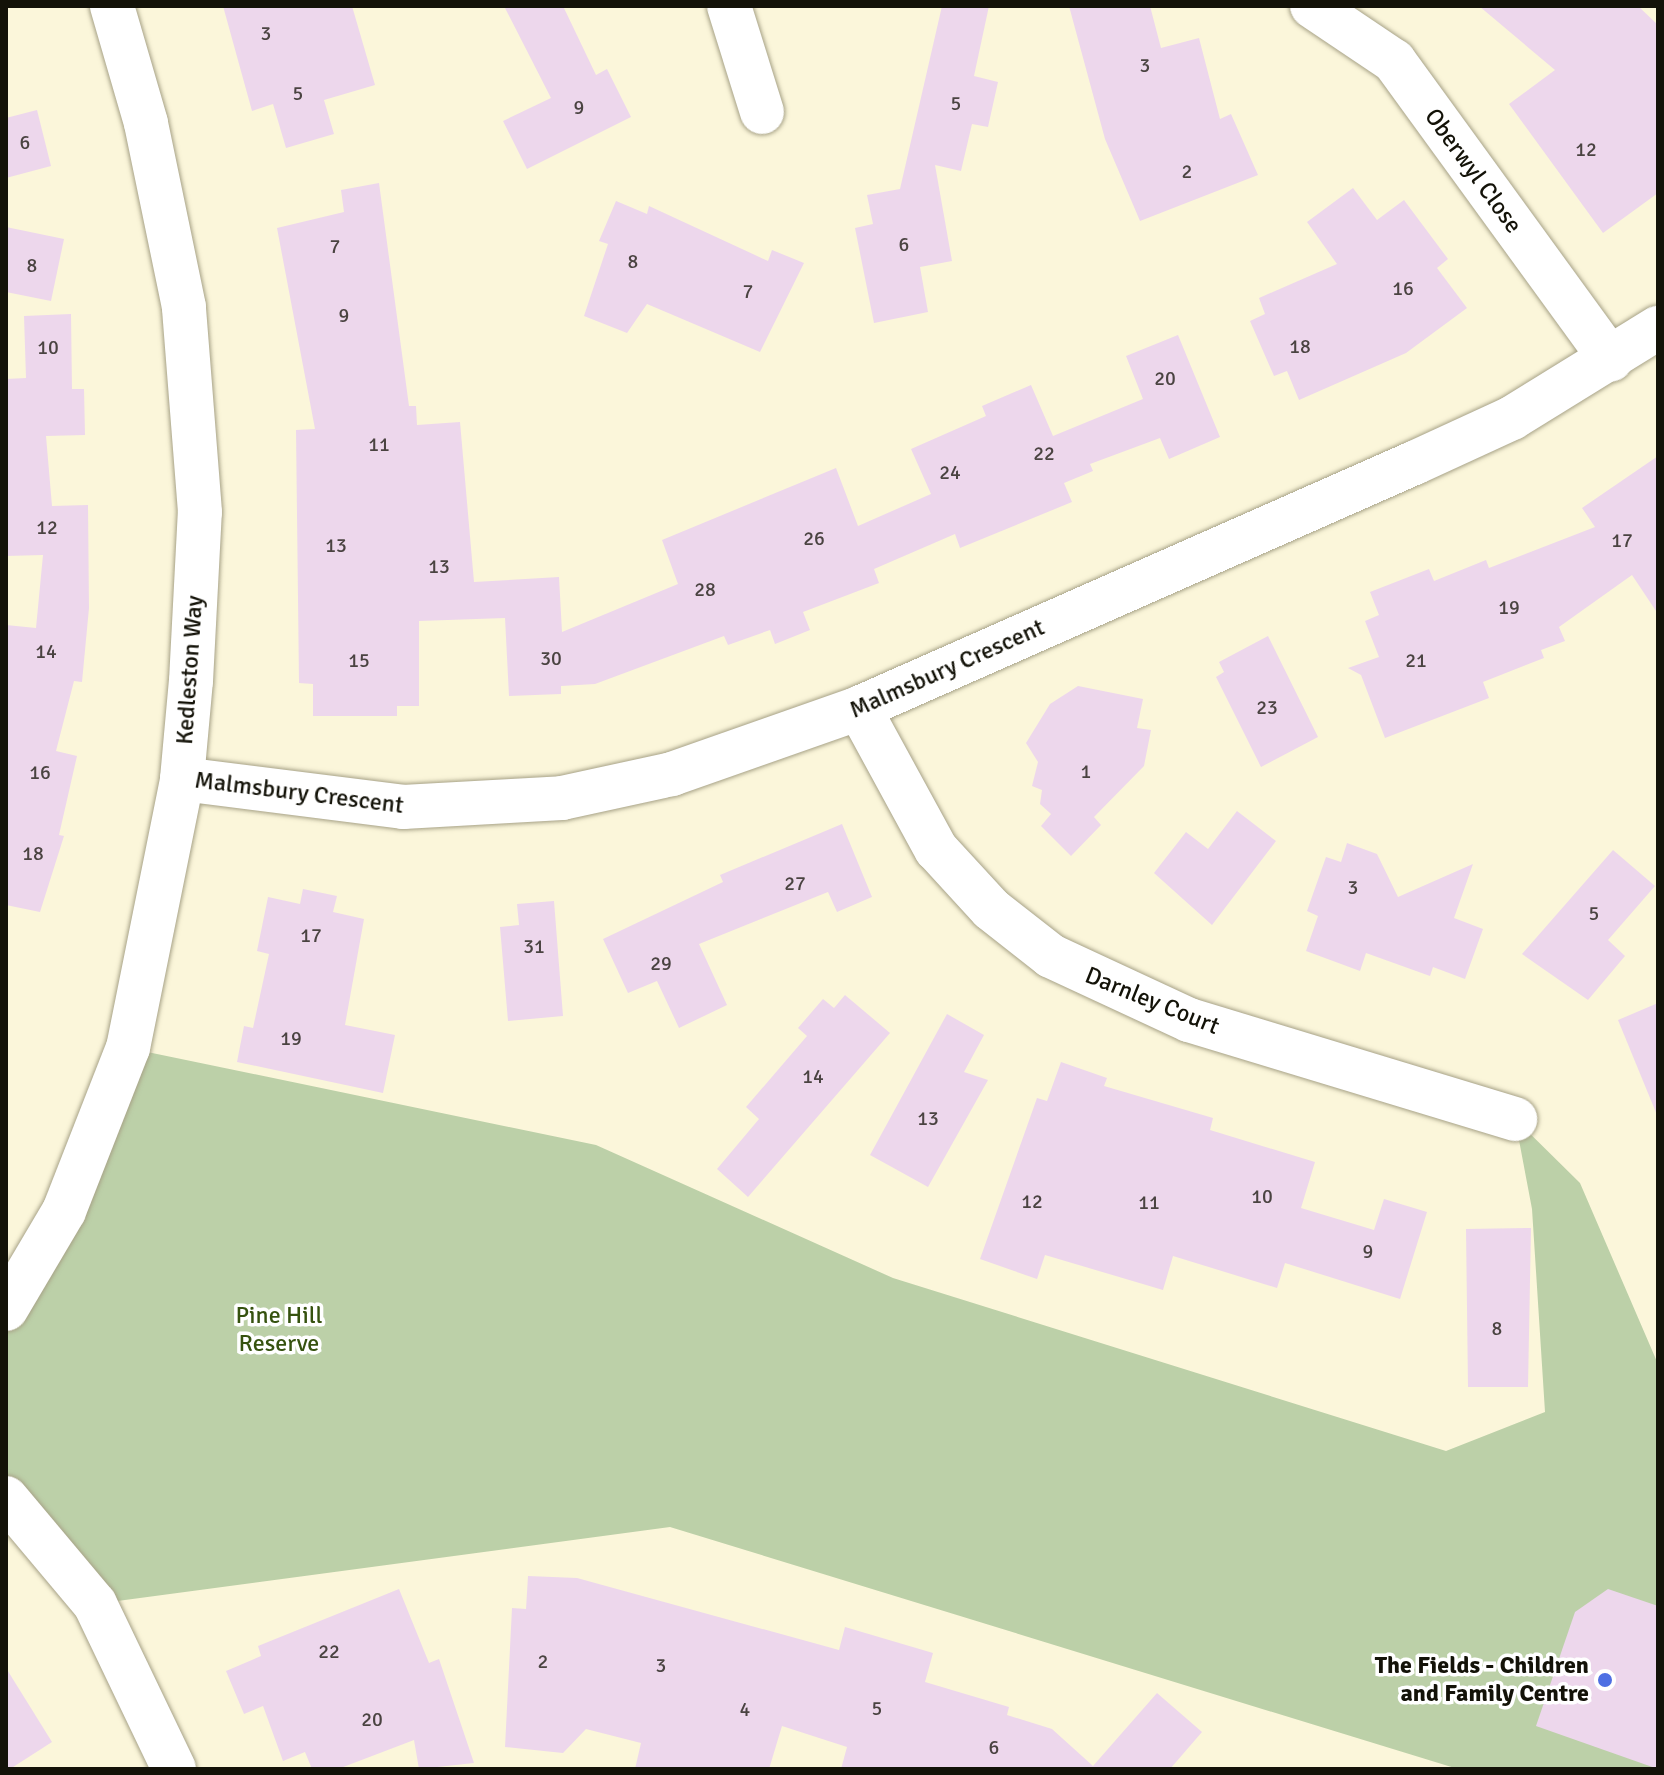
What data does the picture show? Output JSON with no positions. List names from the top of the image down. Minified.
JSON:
{"streets":{"street":["Oberwyl Close","Malmsbury Crescent","Kedleston Way","Darnley Court"]},"crossings":[["Oberwyl Close","Malmsbury Crescent"],["Malmsbury Crescent","Kedleston Way"],["Malmsbury Crescent","Darnley Court"]],"parks":["Pine Hill Reserve"],"places":["The Fields - Children and Family Centre"],"house_numbers":["3","3","5","5","9","6","12","2","6","7","8","8","16","7","9","18","10","20","11","22","24","12","26","17","13","13","28","19","14","30","15","21","23","1","16","18","27","3","5","17","31","29","19","14","13","10","12","11","9","8","22","2","3","5","4","20","6"]}
